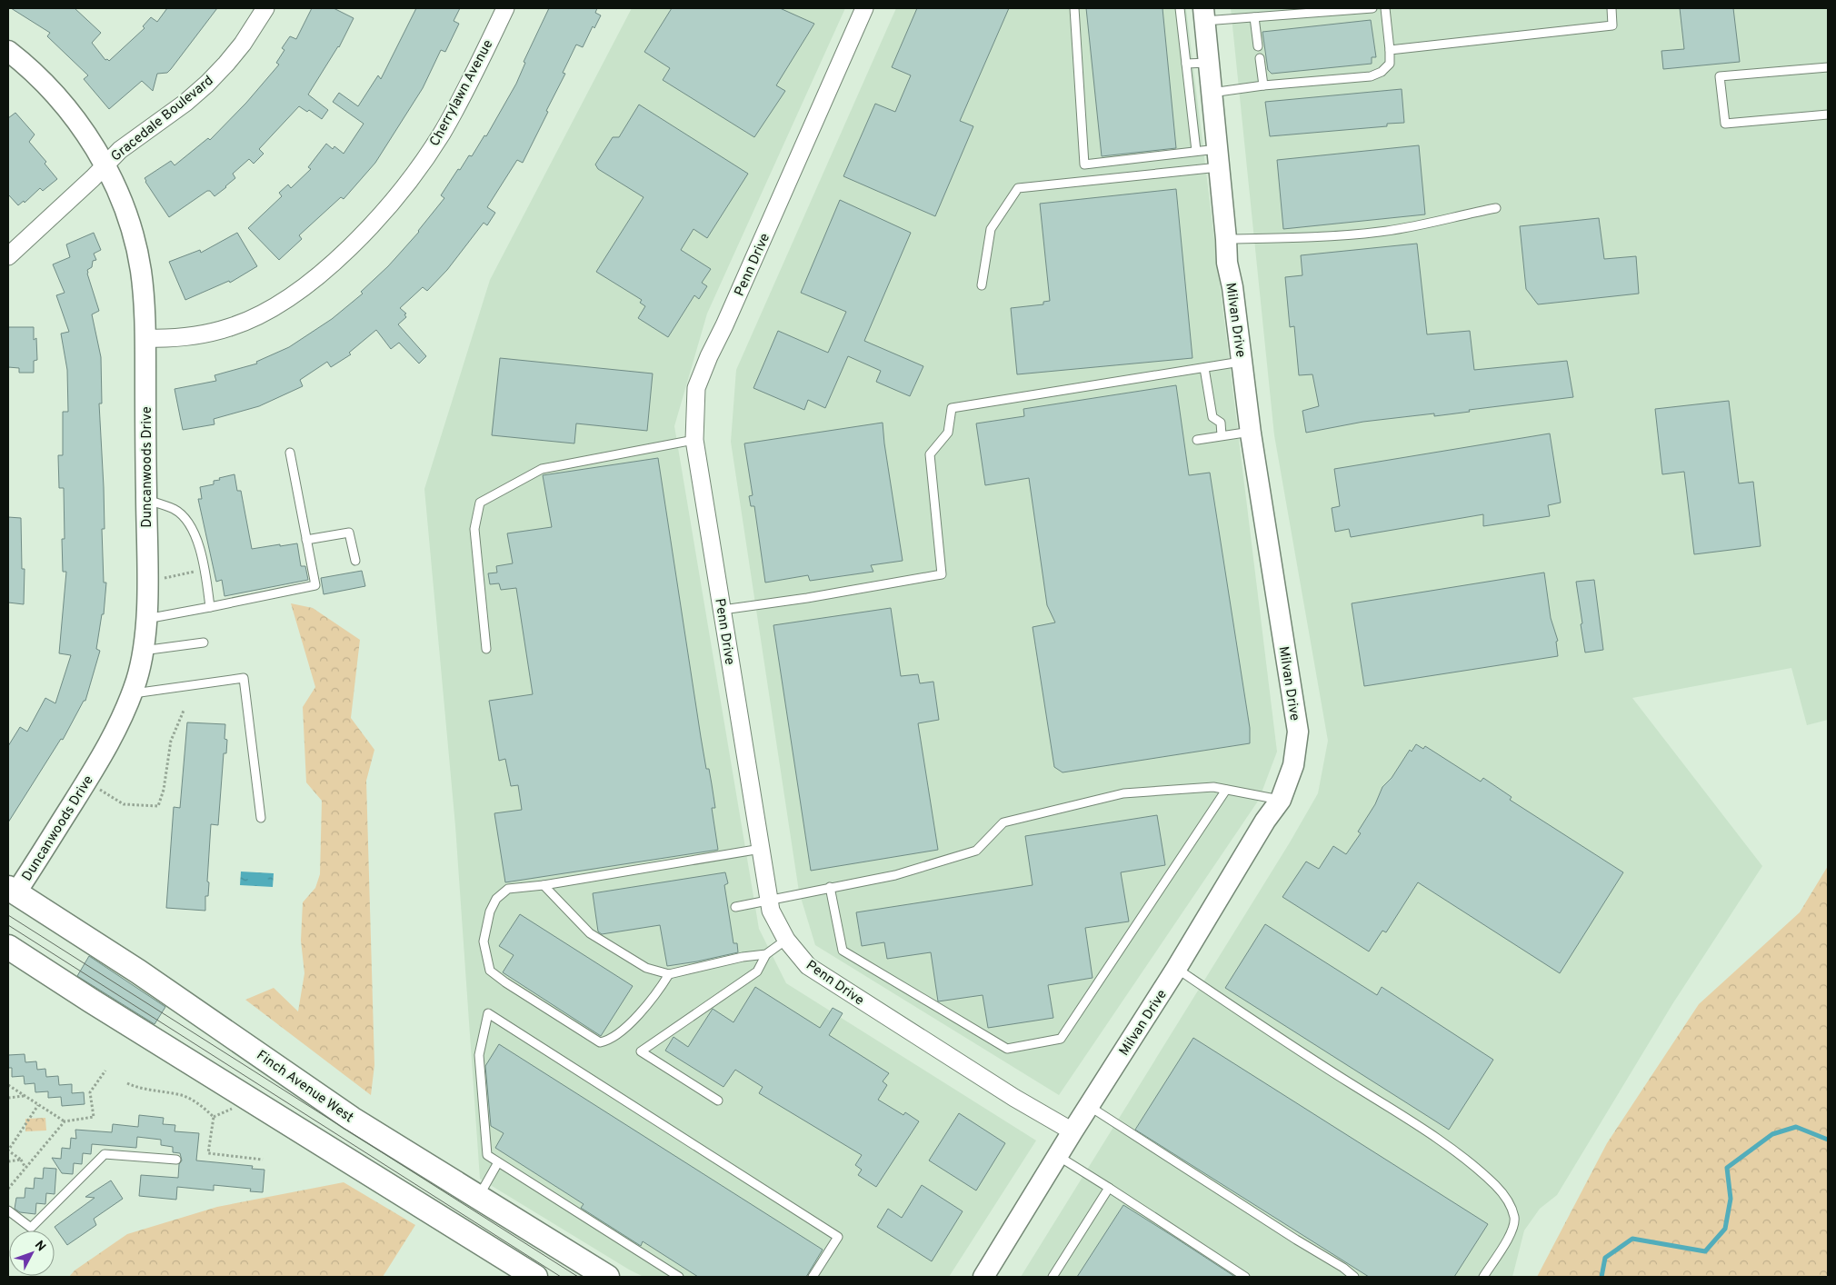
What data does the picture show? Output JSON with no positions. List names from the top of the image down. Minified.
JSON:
{"streets":{"main road":["Finch Avenue West"],"street":["Cherrylawn Avenue","Gracedale Boulevard","Penn Drive","Milvan Drive","Duncanwoods Drive"]},"crossings":[["Cherrylawn Avenue","Duncanwoods Drive"],["Gracedale Boulevard","Duncanwoods Drive"],["Penn Drive","Milvan Drive"],["Duncanwoods Drive","Finch Avenue West"]],"north":"top right"}
